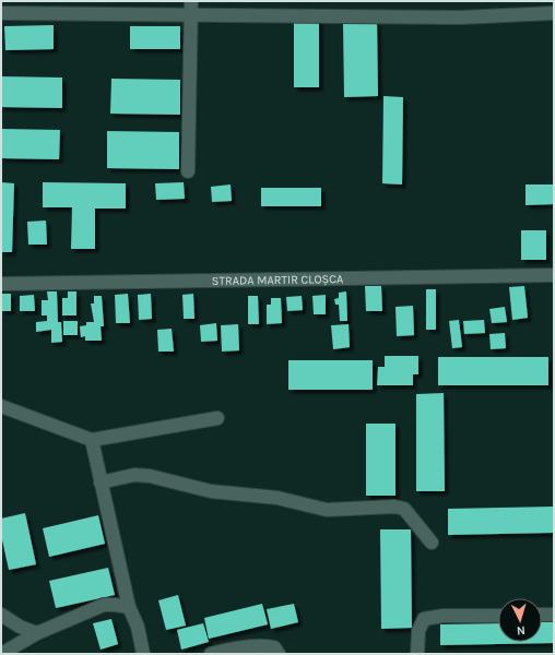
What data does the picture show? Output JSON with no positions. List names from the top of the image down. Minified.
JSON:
{"streets":{"street":["STRADA MARTIR CLOȘCA"]},"north":"bottom"}
